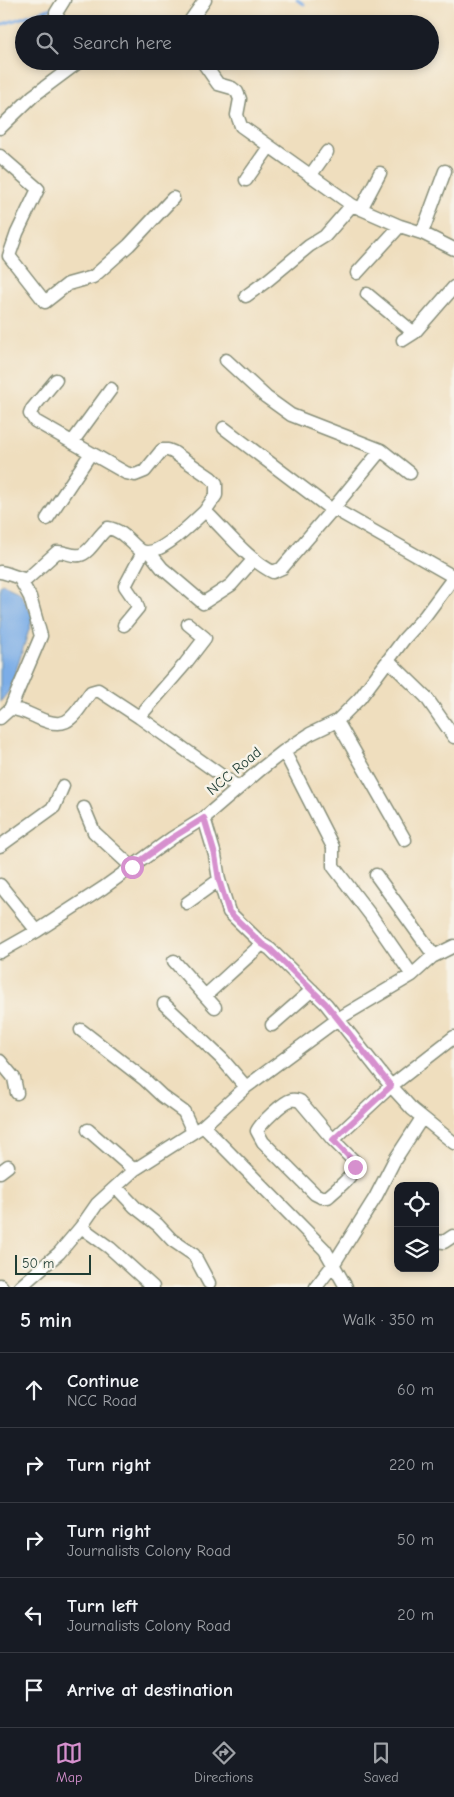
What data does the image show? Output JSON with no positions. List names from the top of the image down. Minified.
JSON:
{"streets":{"street":["NCC Road"]},"scale_bar":"50 m","page":{"search":"Search here","scale":"50 m","heading":["5 min","Walk · 350 m"],"list":[["Continue","NCC Road","60 m"],["Turn right","220 m"],["Turn right","Journalists Colony Road","50 m"],["Turn left","Journalists Colony Road","20 m"],"Arrive at destination"],"nav":["Map","Directions","Saved"]}}
